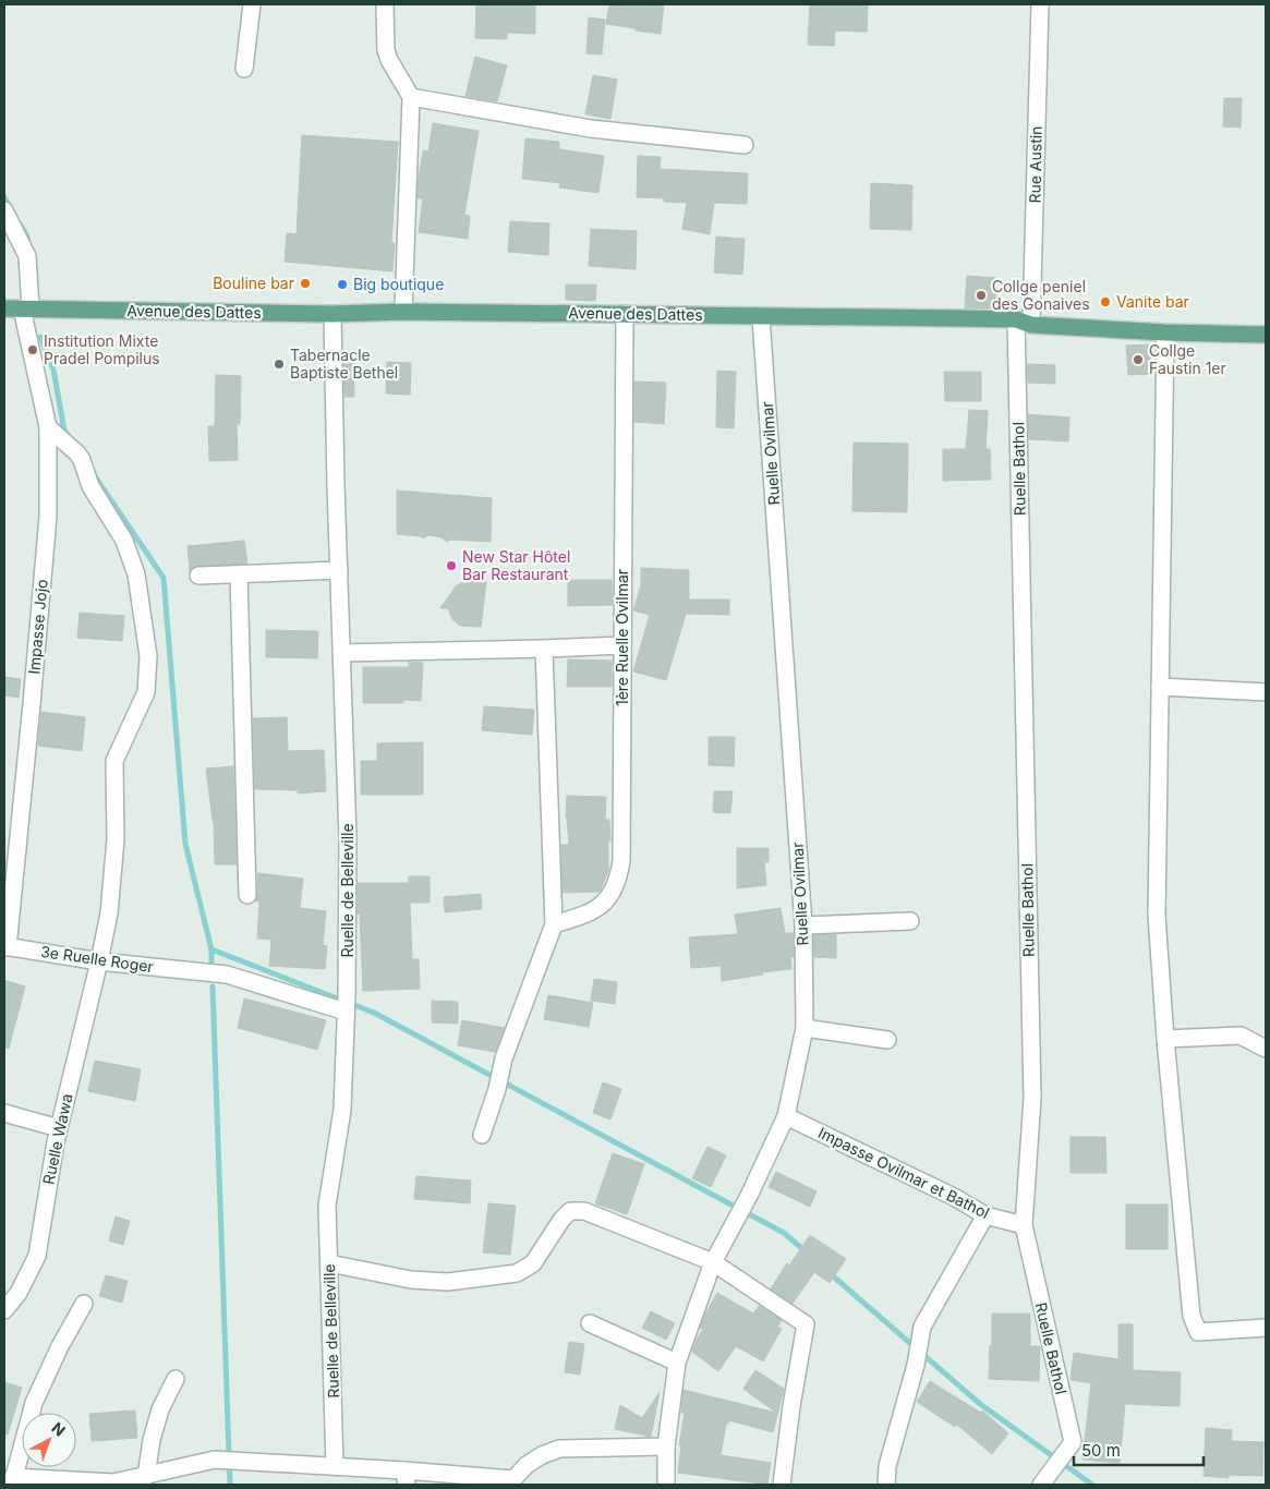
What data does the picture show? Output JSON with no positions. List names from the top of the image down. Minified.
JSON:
{"streets":{"main road":["Avenue des Dattes"],"street":["Rue Austin","Ruelle Ovilmar","Ruelle Bathol","Impasse Jojo","1ère Ruelle Ovilmar","Ruelle de Belleville","3e Ruelle Roger","Ruelle Wawa","Impasse Ovilmar et Bathol"]},"crossings":[["Rue Austin","Avenue des Dattes"],["Rue Austin","Ruelle Bathol"],["Avenue des Dattes","Ruelle Ovilmar"],["Avenue des Dattes","Ruelle Bathol"],["Avenue des Dattes","Impasse Jojo"],["Avenue des Dattes","1ère Ruelle Ovilmar"],["Avenue des Dattes","Ruelle de Belleville"],["Ruelle Ovilmar","Impasse Ovilmar et Bathol"],["Ruelle Bathol","Impasse Ovilmar et Bathol"],["Impasse Jojo","3e Ruelle Roger"],["Impasse Jojo","Ruelle Wawa"],["Ruelle de Belleville","3e Ruelle Roger"],["3e Ruelle Roger","Ruelle Wawa"]],"places":["Bouline bar","Big boutique","Collge peniel des Gonaives","Vanite bar","Institution Mixte Pradel Pompilus","Collge Faustin 1er","Tabernacle Baptiste Bethel","New Star Hôtel Bar Restaurant"],"scale_bar":"50 m","north":"top right"}
